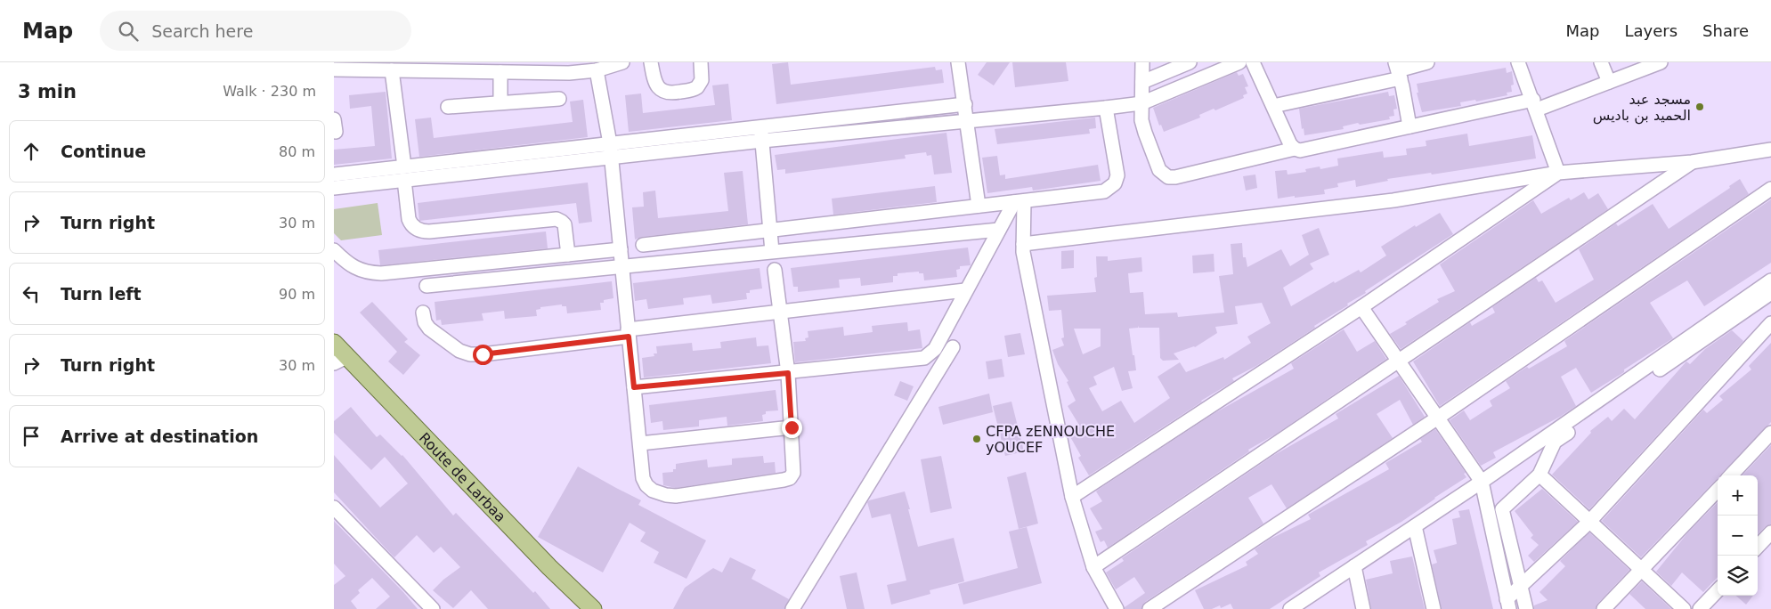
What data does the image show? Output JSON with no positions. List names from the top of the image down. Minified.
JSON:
{"streets":{"main road":["Route de Larbaa"]},"places":["مسجد عبد الحميد بن باديس","CFPA zENNOUCHE yOUCEF"],"page":{"header":"Map","search":"Search here","nav":["Map","Layers","Share"],"heading":["3 min","Walk · 230 m"],"list":[["Continue","80 m"],["Turn right","30 m"],["Turn left","90 m"],["Turn right","30 m"],"Arrive at destination"],"map_buttons":["+","−"]}}
